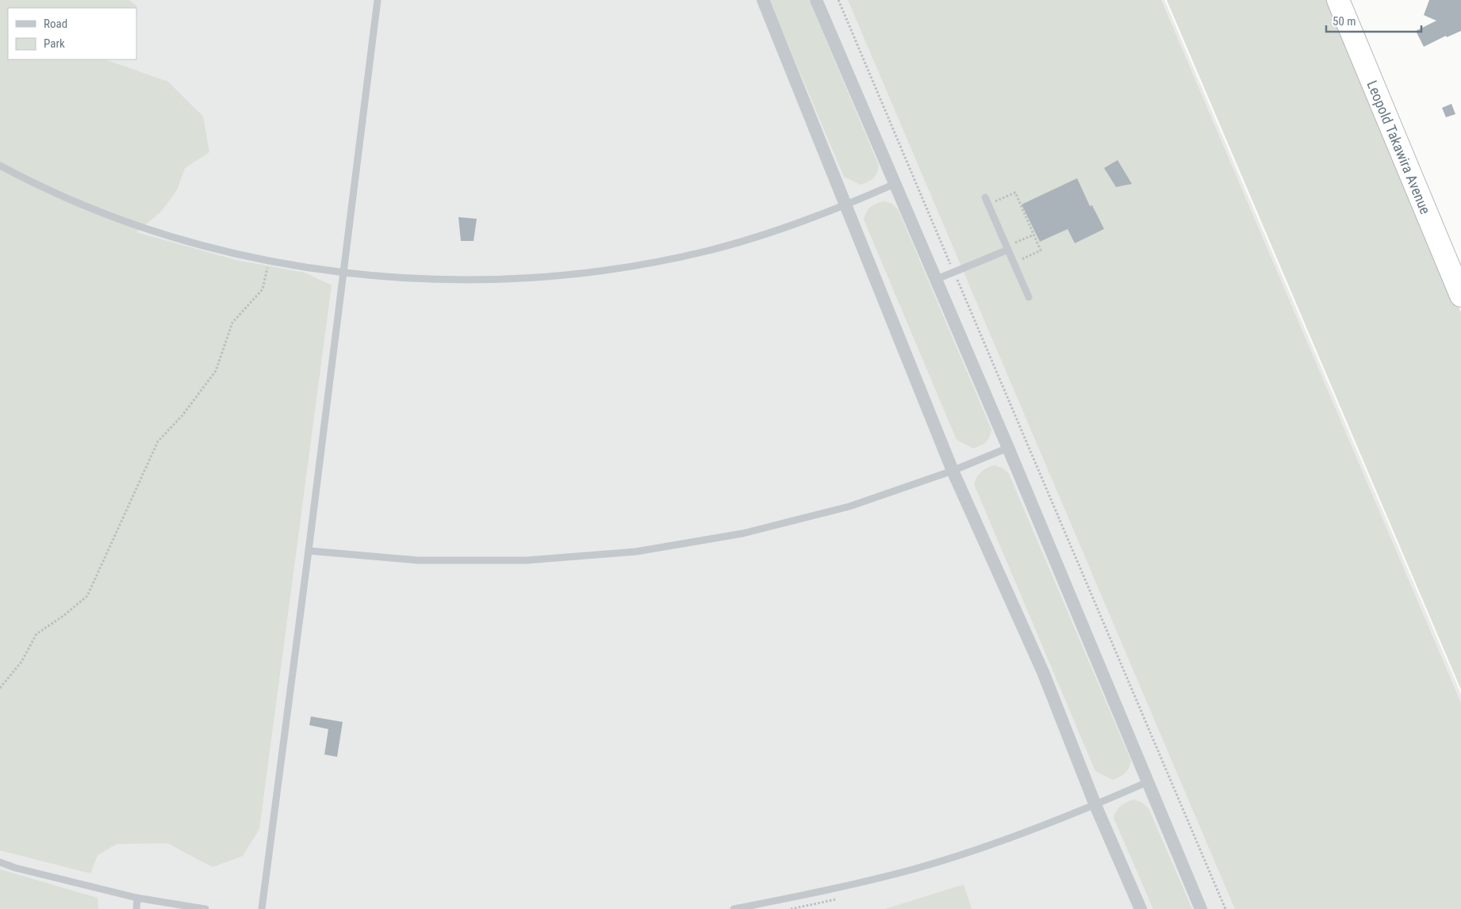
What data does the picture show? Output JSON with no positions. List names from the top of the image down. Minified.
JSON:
{"streets":{"highway":["Leopold Takawira Avenue"]},"legend":["Road","Park"],"scale_bar":"50 m"}
